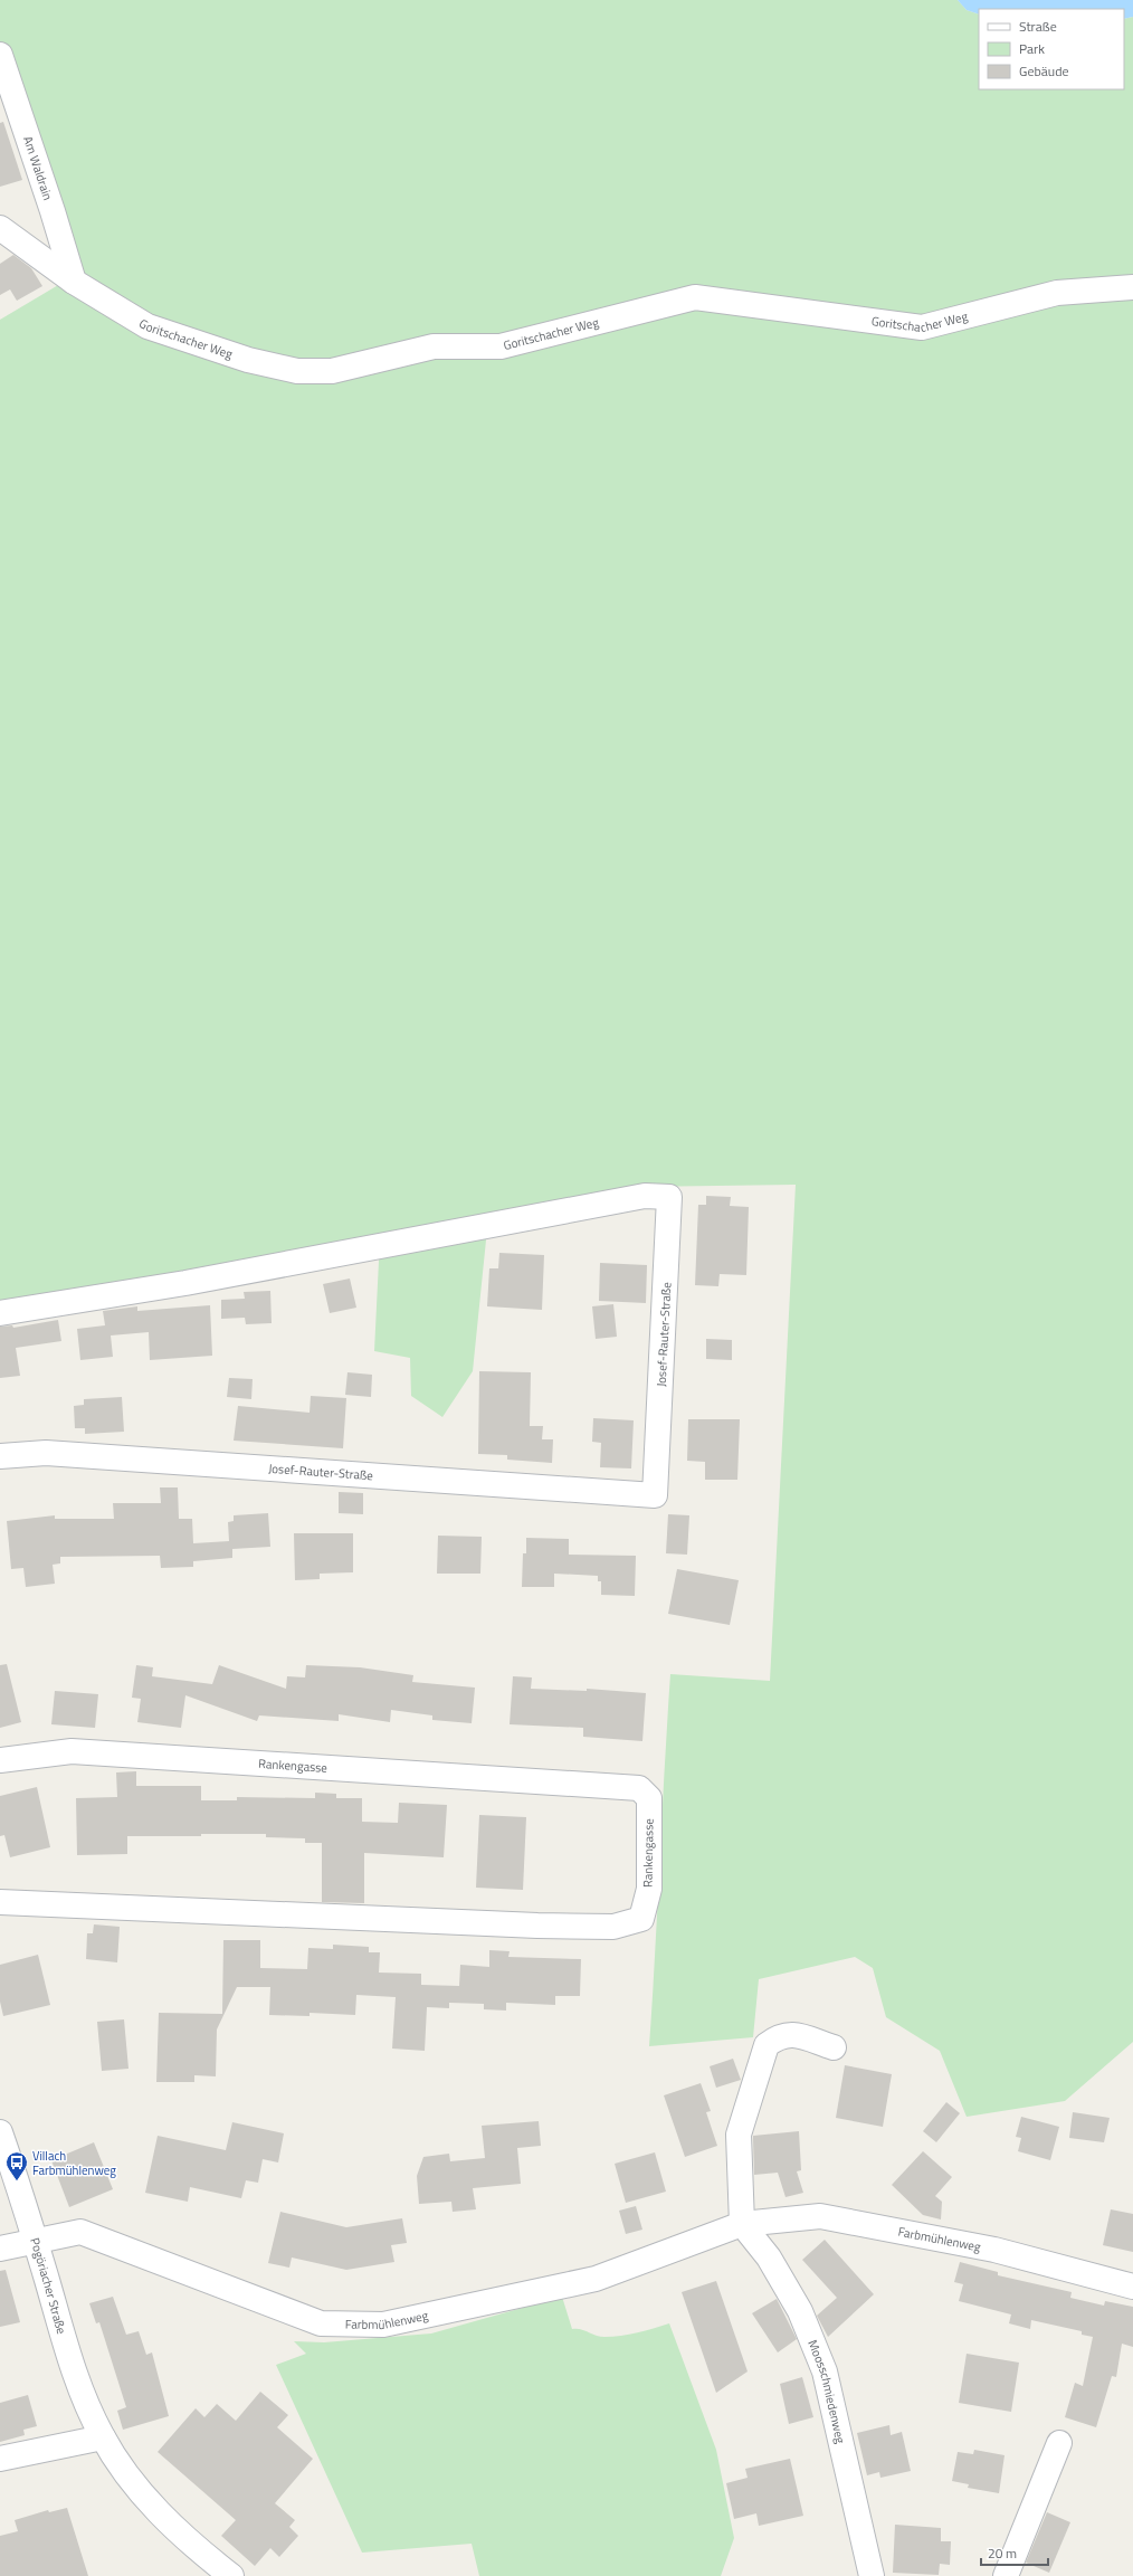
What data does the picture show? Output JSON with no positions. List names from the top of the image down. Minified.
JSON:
{"streets":{"street":["Am Waldrain","Goritschacher Weg","Josef-Rauter-Straße","Rankengasse","Farbmühlenweg","Pogöriacher Straße","Moosschmiedenweg"]},"crossings":[["Am Waldrain","Goritschacher Weg"],["Farbmühlenweg","Pogöriacher Straße"],["Farbmühlenweg","Moosschmiedenweg"]],"places":{"bus stop":["Villach Farbmühlenweg"]},"legend":["Straße","Park","Gebäude"],"scale_bar":"20 m"}
